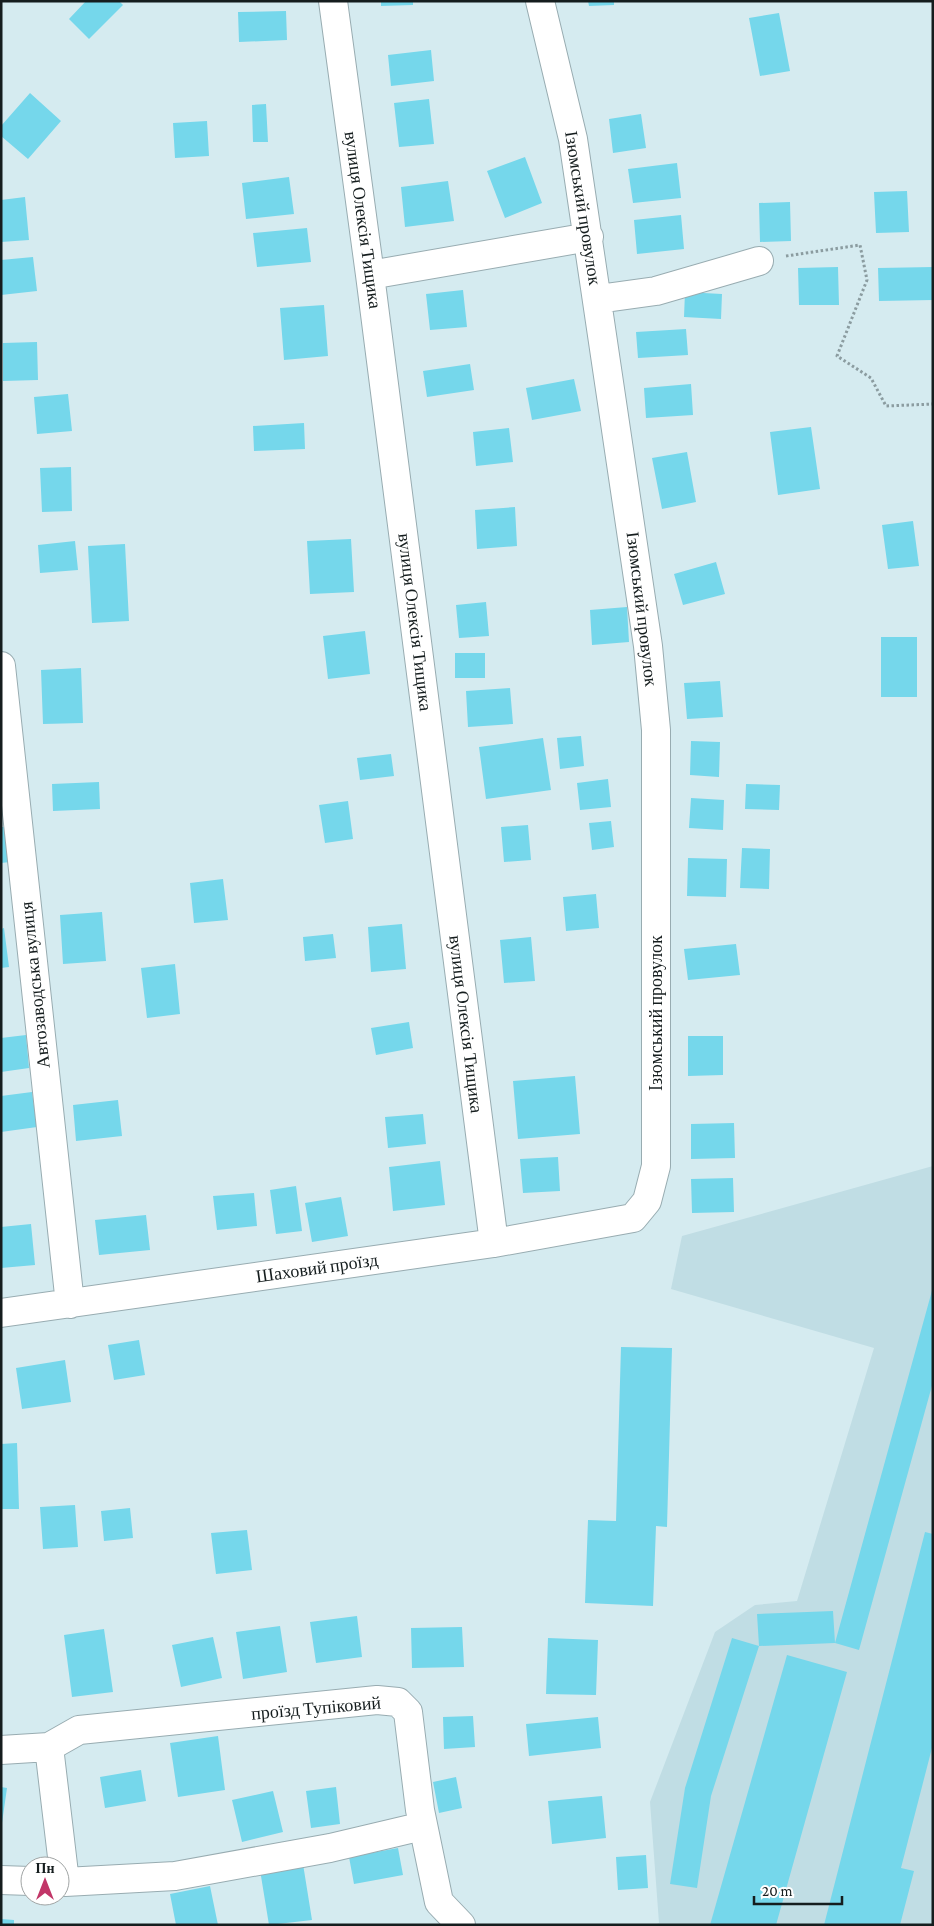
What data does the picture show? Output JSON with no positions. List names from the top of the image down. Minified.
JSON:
{"streets":{"street":["Ізюмський провулок","вулиця Олексія Тищика","Автозаводська вулиця","Шаховий проїзд","проїзд Тупіковий"]},"crossings":[["Ізюмський провулок","Шаховий проїзд"],["вулиця Олексія Тищика","Шаховий проїзд"],["Автозаводська вулиця","Шаховий проїзд"]],"scale_bar":"20 m","north":"top"}
